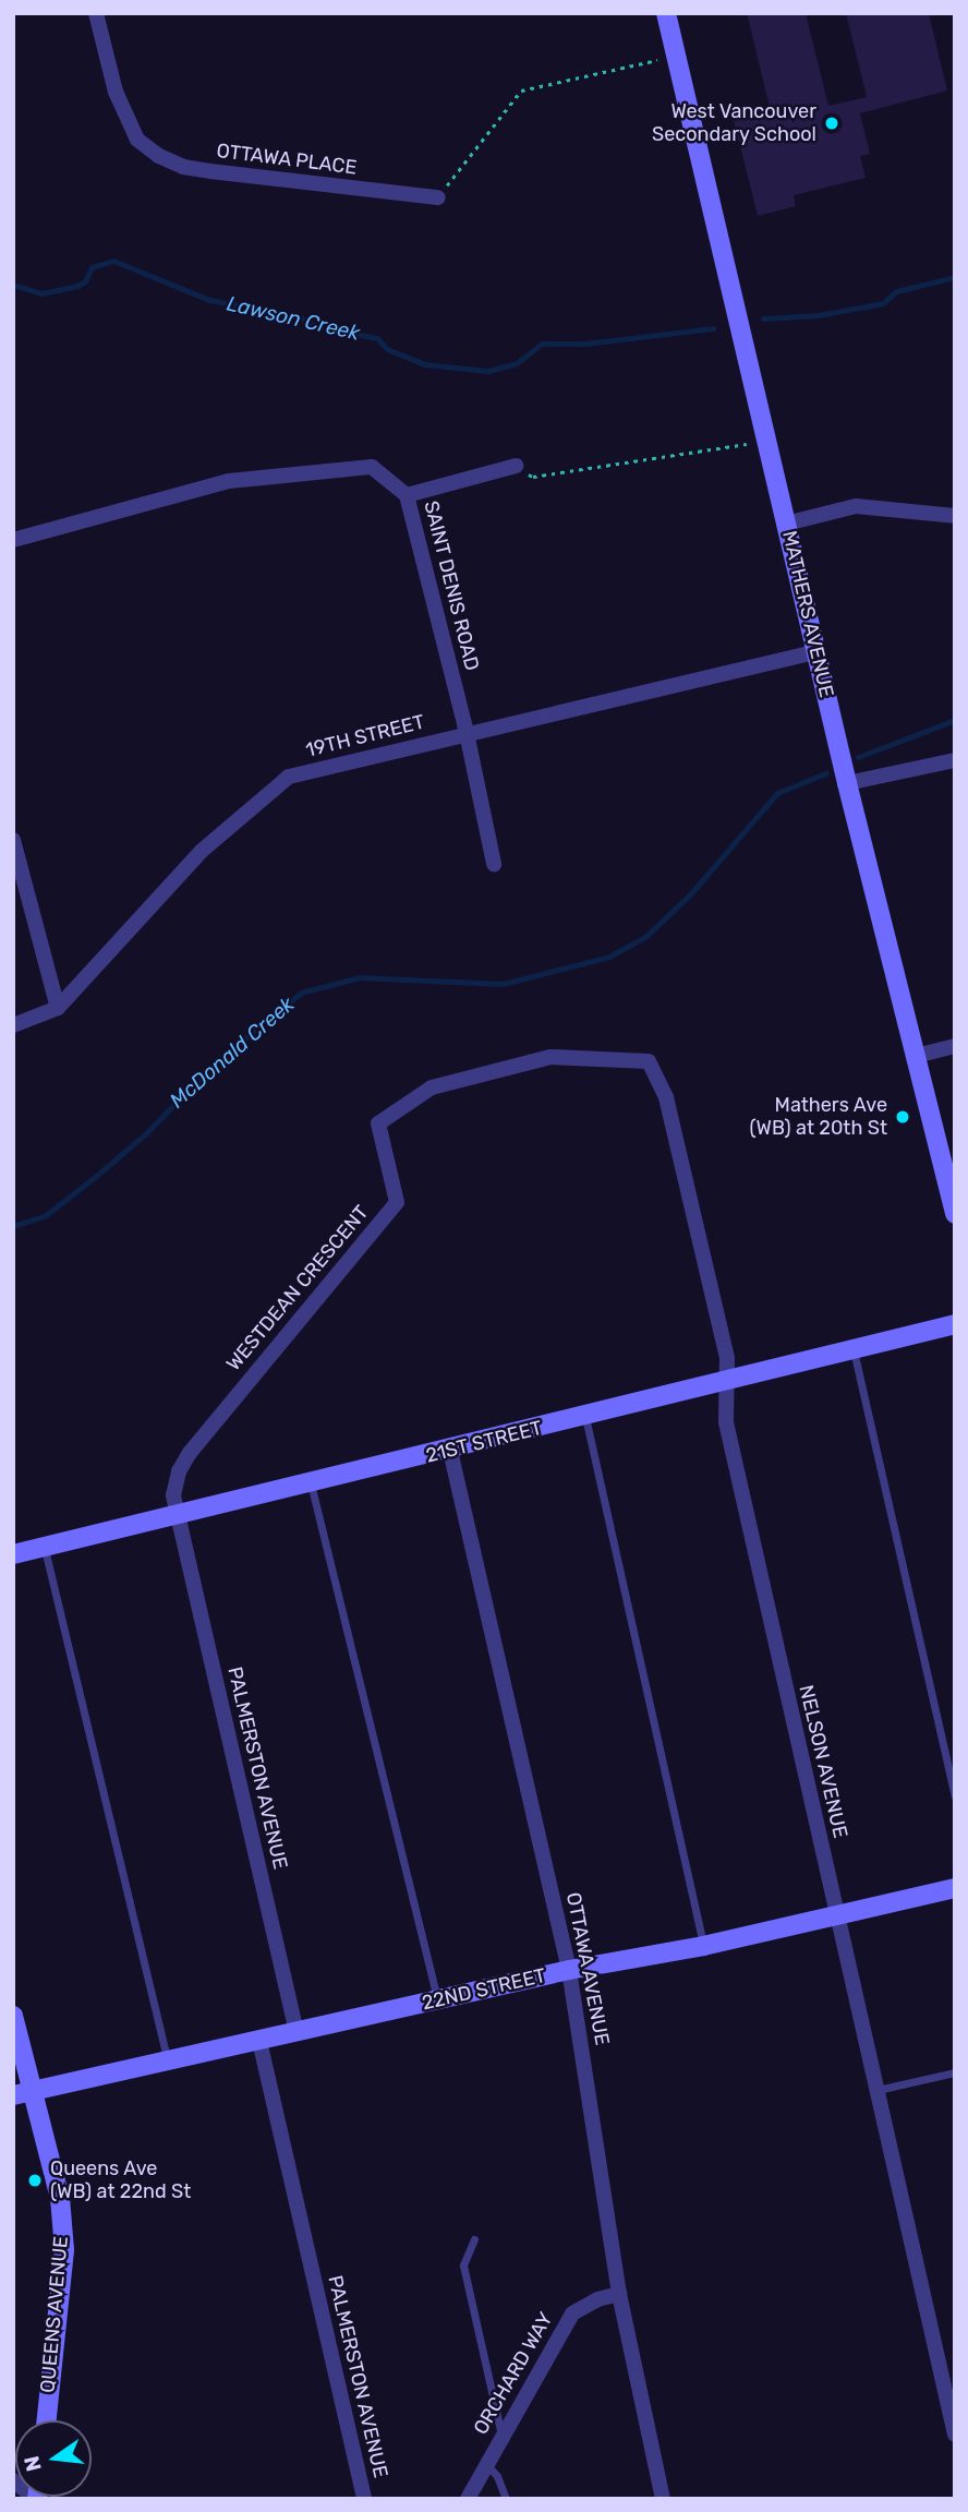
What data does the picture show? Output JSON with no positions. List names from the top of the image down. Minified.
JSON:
{"streets":{"street":["OTTAWA PLACE","SAINT DENIS ROAD","MATHERS AVENUE","19TH STREET","WESTDEAN CRESCENT","21ST STREET","NELSON AVENUE","PALMERSTON AVENUE","OTTAWA AVENUE","22ND STREET","QUEENS AVENUE","ORCHARD WAY"]},"crossings":[["SAINT DENIS ROAD","19TH STREET"],["MATHERS AVENUE","19TH STREET"],["WESTDEAN CRESCENT","21ST STREET"],["WESTDEAN CRESCENT","NELSON AVENUE"],["WESTDEAN CRESCENT","PALMERSTON AVENUE"],["21ST STREET","NELSON AVENUE"],["21ST STREET","PALMERSTON AVENUE"],["21ST STREET","OTTAWA AVENUE"],["NELSON AVENUE","22ND STREET"],["PALMERSTON AVENUE","22ND STREET"],["OTTAWA AVENUE","22ND STREET"],["OTTAWA AVENUE","ORCHARD WAY"],["22ND STREET","QUEENS AVENUE"]],"water":["Lawson Creek","McDonald Creek"],"places":["West Vancouver Secondary School","Mathers Ave (WB) at 20th St","Queens Ave (WB) at 22nd St"],"north":"left"}
